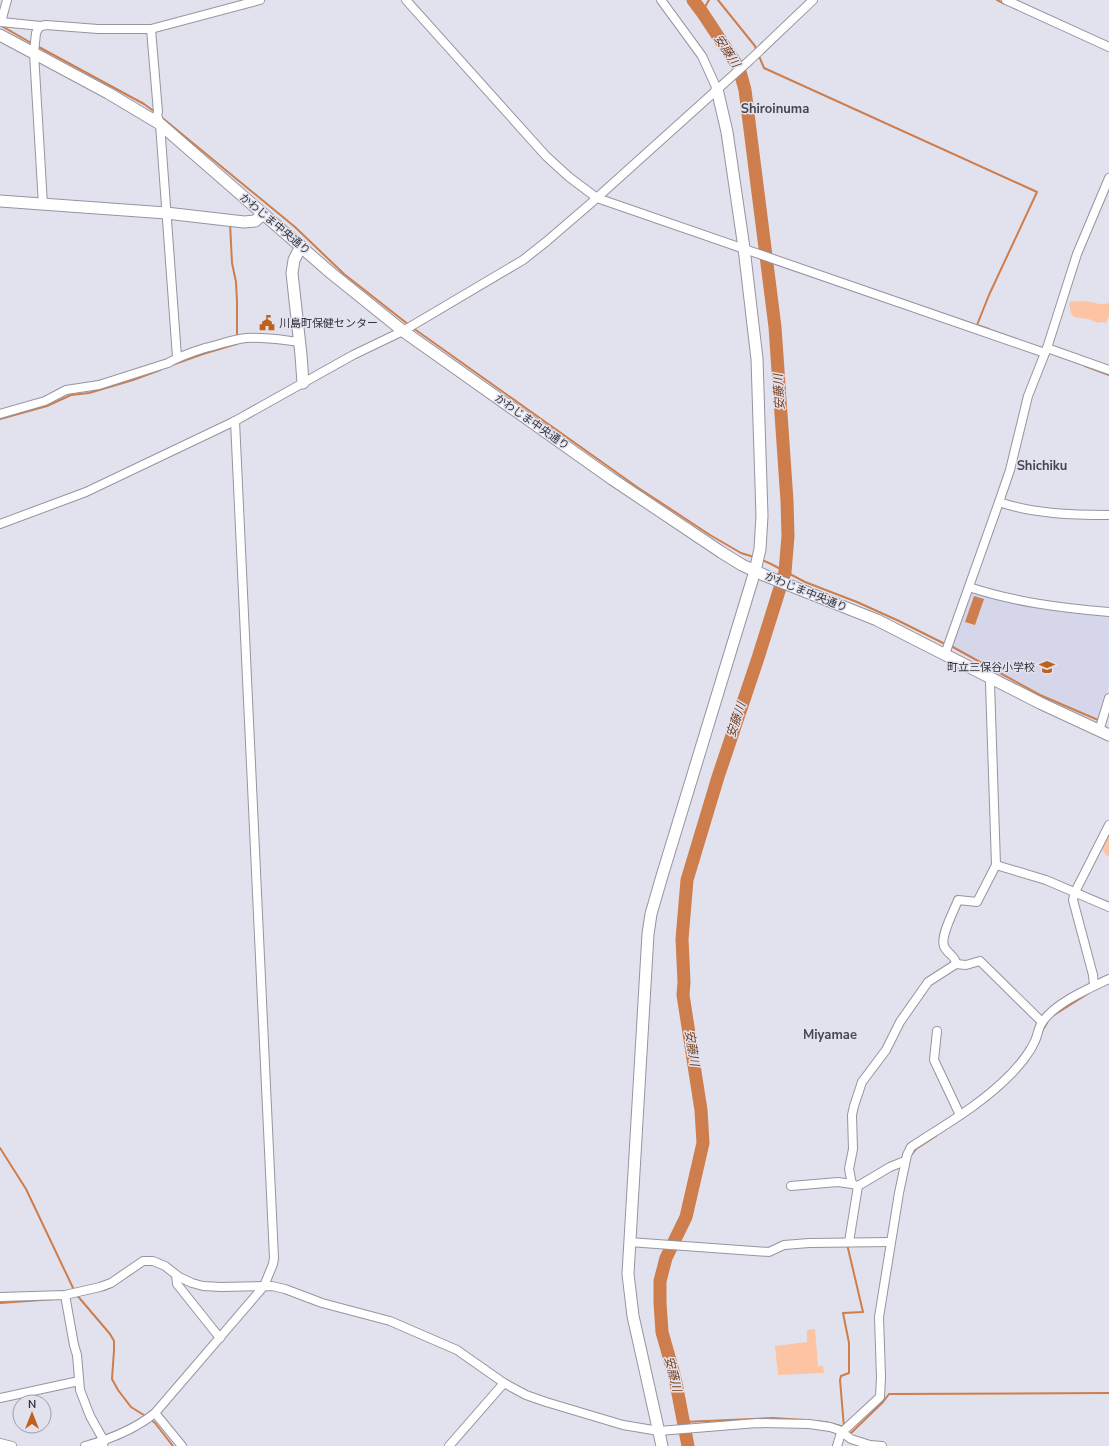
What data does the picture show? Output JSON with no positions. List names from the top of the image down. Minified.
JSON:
{"streets":{"street":["かわじま中央通り"]},"districts":["Shiroinuma","Shichiku","Miyamae"],"water":["安藤川"],"places":{"public building":["川島町保健センター"],"school or university":["町立三保谷小学校"]},"north":"top"}
